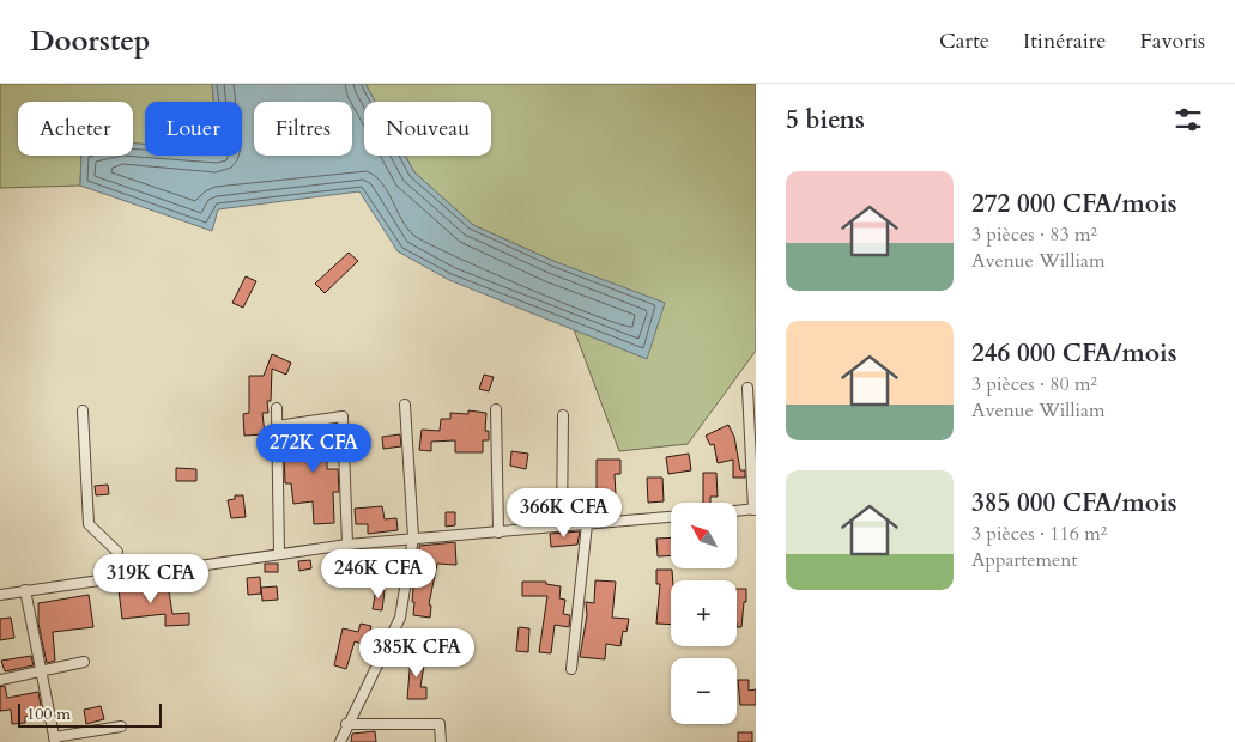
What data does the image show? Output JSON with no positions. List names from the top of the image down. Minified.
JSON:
{"scale_bar":"100 m","north":"top left","page":{"header":"Doorstep","nav":["Carte","Itinéraire","Favoris"],"heading":"5 biens","chip":["Acheter","Louer","Filtres","Nouveau"],"list":[{"name":"272 000 CFA/mois","note":"3 pièces · 83 m² · Avenue William"},{"name":"246 000 CFA/mois","note":"3 pièces · 80 m² · Avenue William"},{"name":"385 000 CFA/mois","note":"3 pièces · 116 m² · Appartement"}],"price":["272K CFA","366K CFA","246K CFA","319K CFA","385K CFA"],"map_buttons":["+","−"],"scale":"100 m"}}
